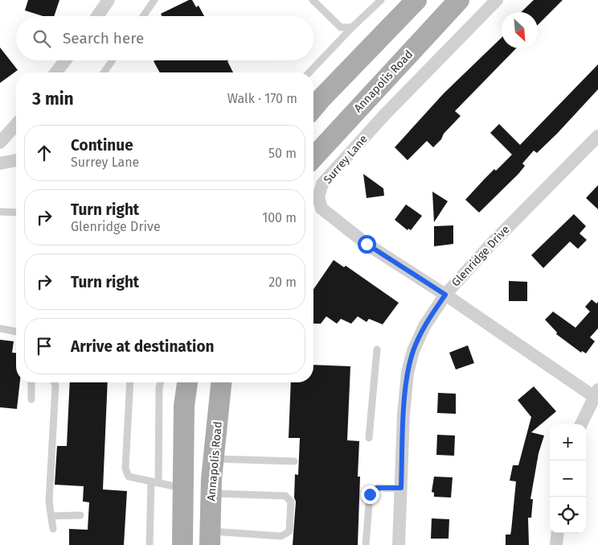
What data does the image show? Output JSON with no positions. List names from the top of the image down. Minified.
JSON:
{"streets":{"main road":["Annapolis Road"],"street":["Surrey Lane","Glenridge Drive"]},"crossings":[["Surrey Lane","Glenridge Drive"]],"north":"bottom right","page":{"search":"Search here","heading":["3 min","Walk · 170 m"],"list":[["Continue","Surrey Lane","50 m"],["Turn right","Glenridge Drive","100 m"],["Turn right","20 m"],"Arrive at destination"],"map_buttons":["+","−"]}}
